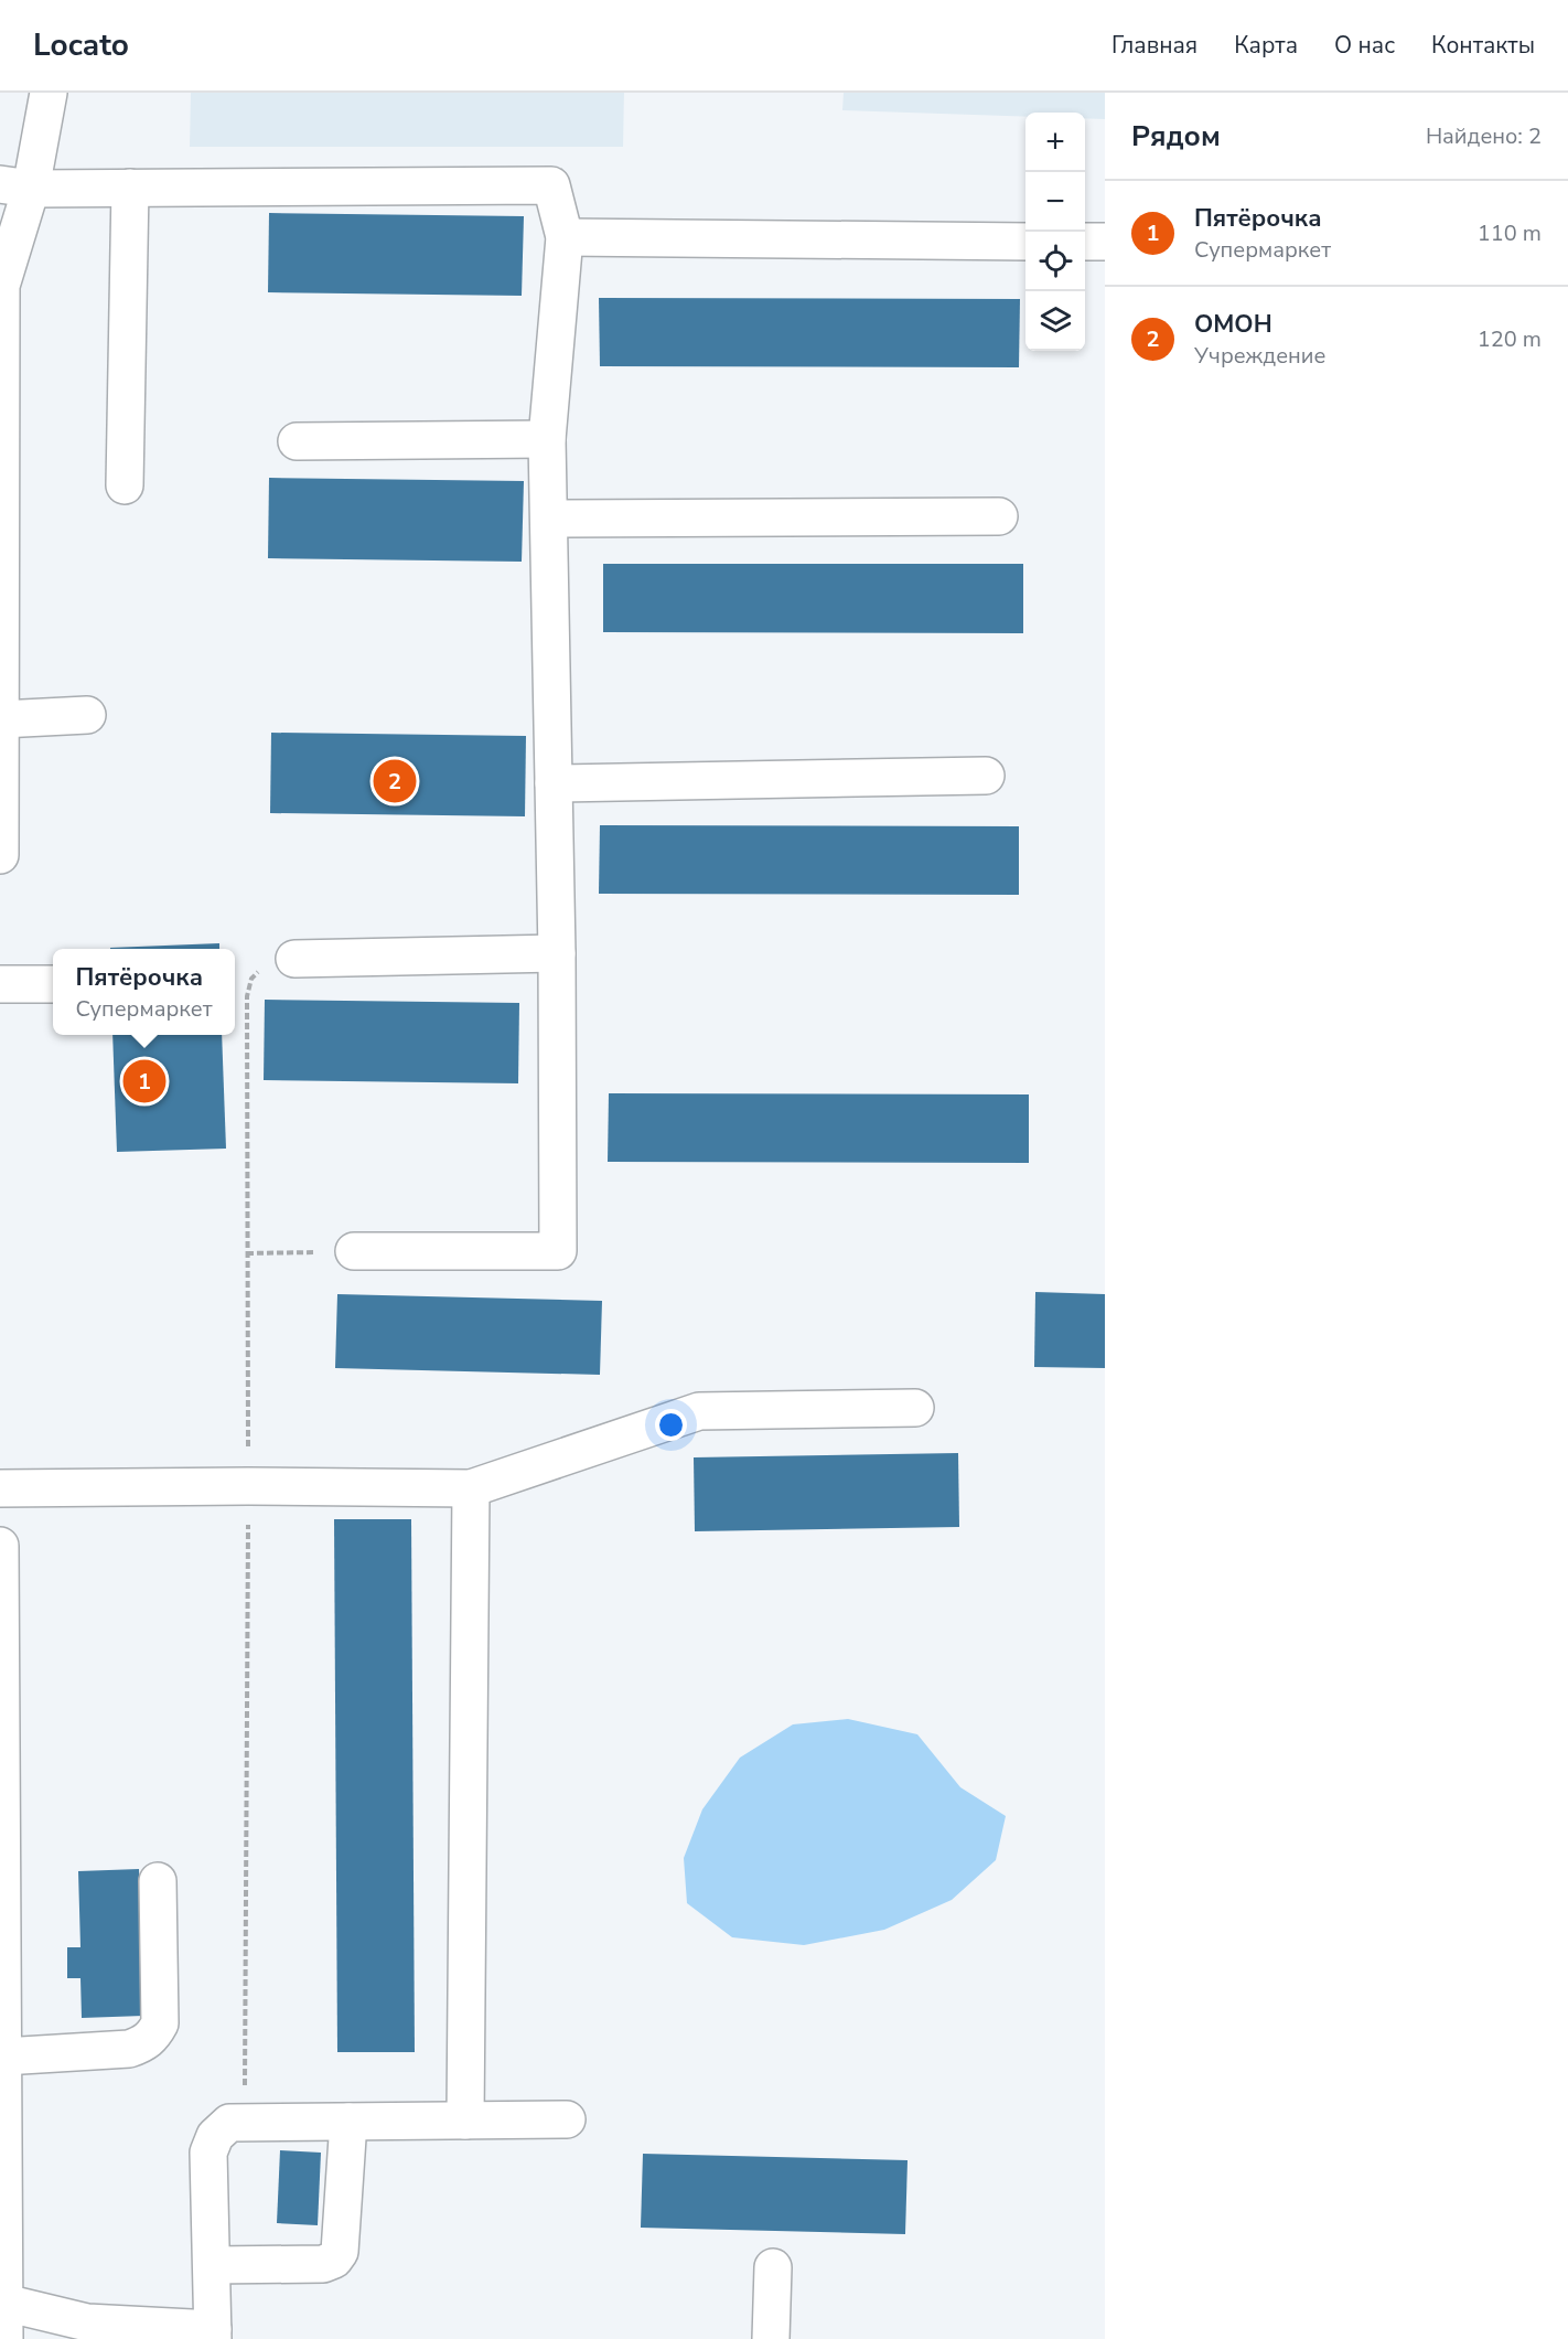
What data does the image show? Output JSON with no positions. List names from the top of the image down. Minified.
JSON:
{"page":{"header":"Locato","nav":["Главная","Карта","О нас","Контакты"],"heading":["Рядом","Найдено: 2"],"map_buttons":["+","−"],"list":[{"mark":"1","name":"Пятёрочка","note":"Супермаркет","value":"110 m"},{"mark":"2","name":"ОМОН","note":"Учреждение","value":"120 m"}],"pins":["2","1"],"popup":["Пятёрочка","Супермаркет"]}}
